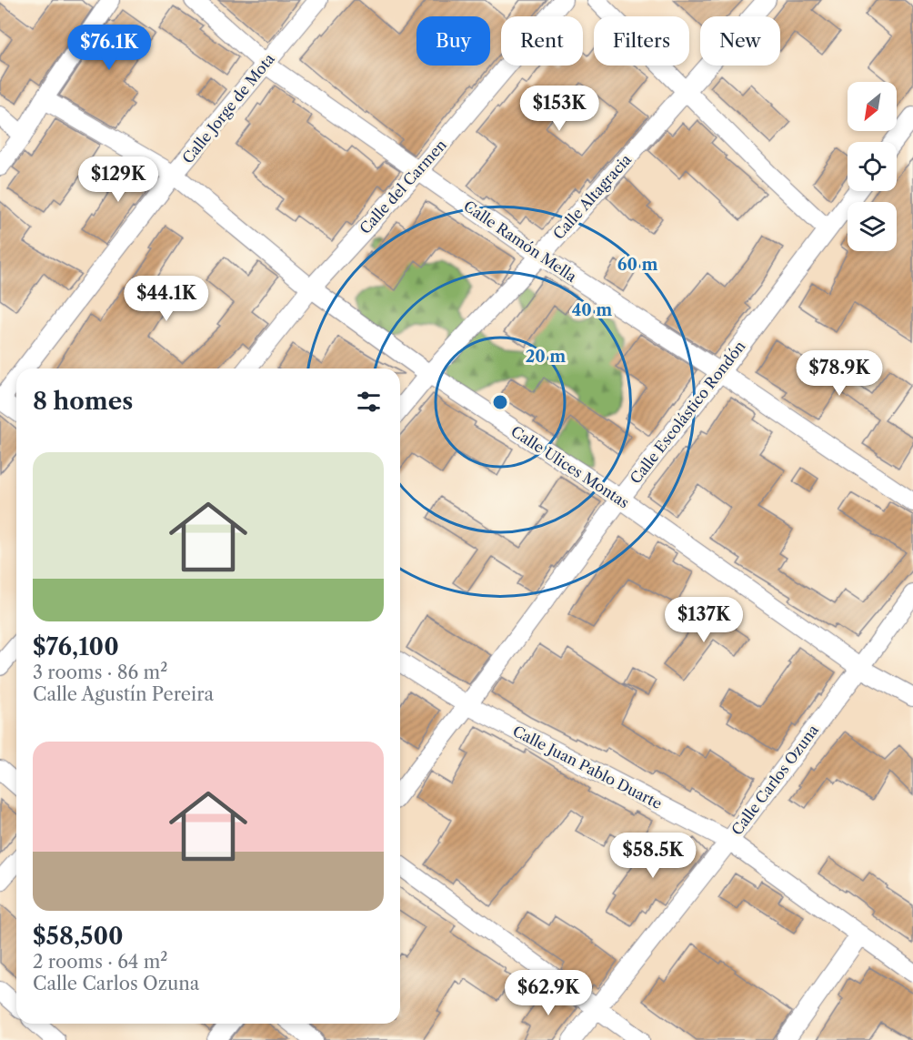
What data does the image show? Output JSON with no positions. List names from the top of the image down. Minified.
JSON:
{"streets":{"street":["Calle Jorge de Mota","Calle del Carmen","Calle Altagracia","Calle Ramón Mella","Calle Escolástico Rondón","Calle Ulices Montas","Calle Juan Pablo Duarte","Calle Carlos Ozuna"]},"crossings":[["Calle Jorge de Mota","Calle Ramón Mella"],["Calle Jorge de Mota","Calle Ulices Montas"],["Calle del Carmen","Calle Ramón Mella"],["Calle del Carmen","Calle Ulices Montas"],["Calle Altagracia","Calle Ramón Mella"],["Calle Altagracia","Calle Ulices Montas"],["Calle Ramón Mella","Calle Escolástico Rondón"],["Calle Escolástico Rondón","Calle Ulices Montas"],["Calle Escolástico Rondón","Calle Juan Pablo Duarte"],["Calle Ulices Montas","Calle Carlos Ozuna"],["Calle Juan Pablo Duarte","Calle Carlos Ozuna"]],"north":"bottom left","page":{"chip":["Buy","Rent","Filters","New"],"price":["$76.1K","$153K","$129K","$44.1K","$78.9K","$137K","$58.5K","$62.9K"],"heading":"8 homes","list":[{"name":"$76,100","note":"3 rooms · 86 m² · Calle Agustín Pereira"},{"name":"$58,500","note":"2 rooms · 64 m² · Calle Carlos Ozuna"}]},"rings":["60 m","40 m","20 m"]}
